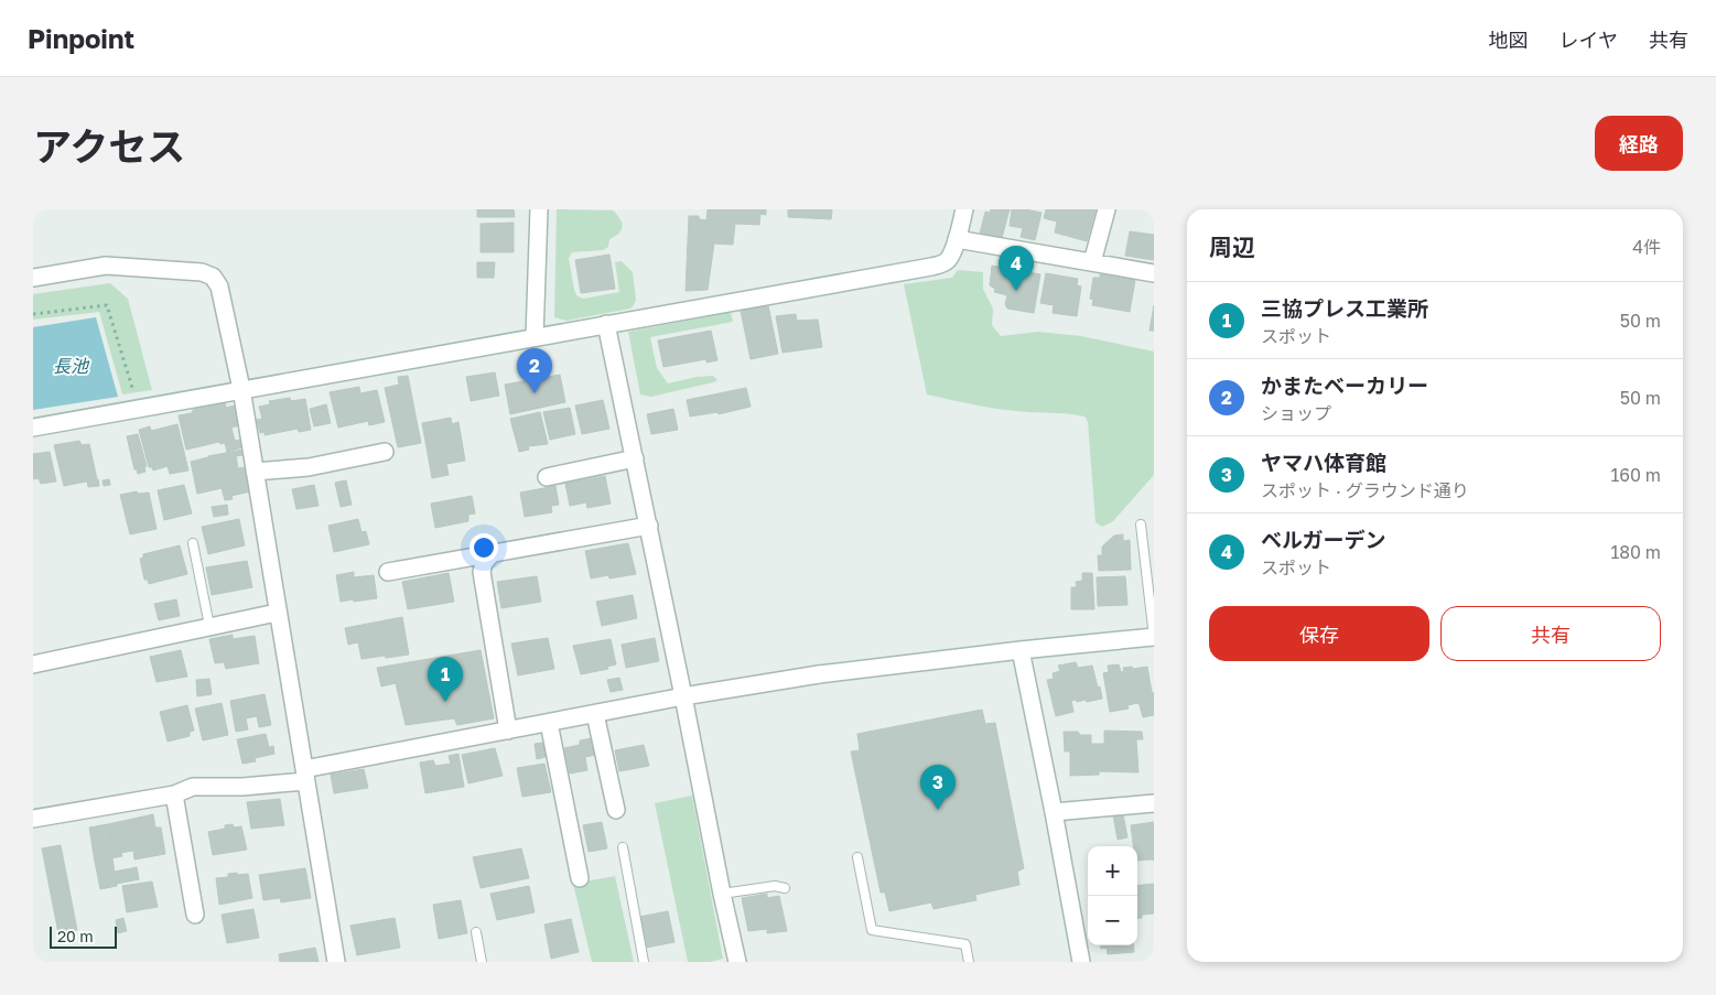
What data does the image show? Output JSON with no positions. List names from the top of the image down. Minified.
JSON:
{"water":["長池"],"scale_bar":"20 m","page":{"header":"Pinpoint","nav":["地図","レイヤ","共有"],"title":"アクセス","buttons":["経路",["保存","共有"]],"heading":["周辺","4件"],"pins":["4","2","1","3"],"list":[{"mark":"1","name":"三協プレス工業所","note":"スポット","value":"50 m"},{"mark":"2","name":"かまたベーカリー","note":"ショップ","value":"50 m"},{"mark":"3","name":"ヤマハ体育館","note":"スポット · グラウンド通り","value":"160 m"},{"mark":"4","name":"ベルガーデン","note":"スポット","value":"180 m"}],"map_buttons":["+","−"],"scale":"20 m"}}
